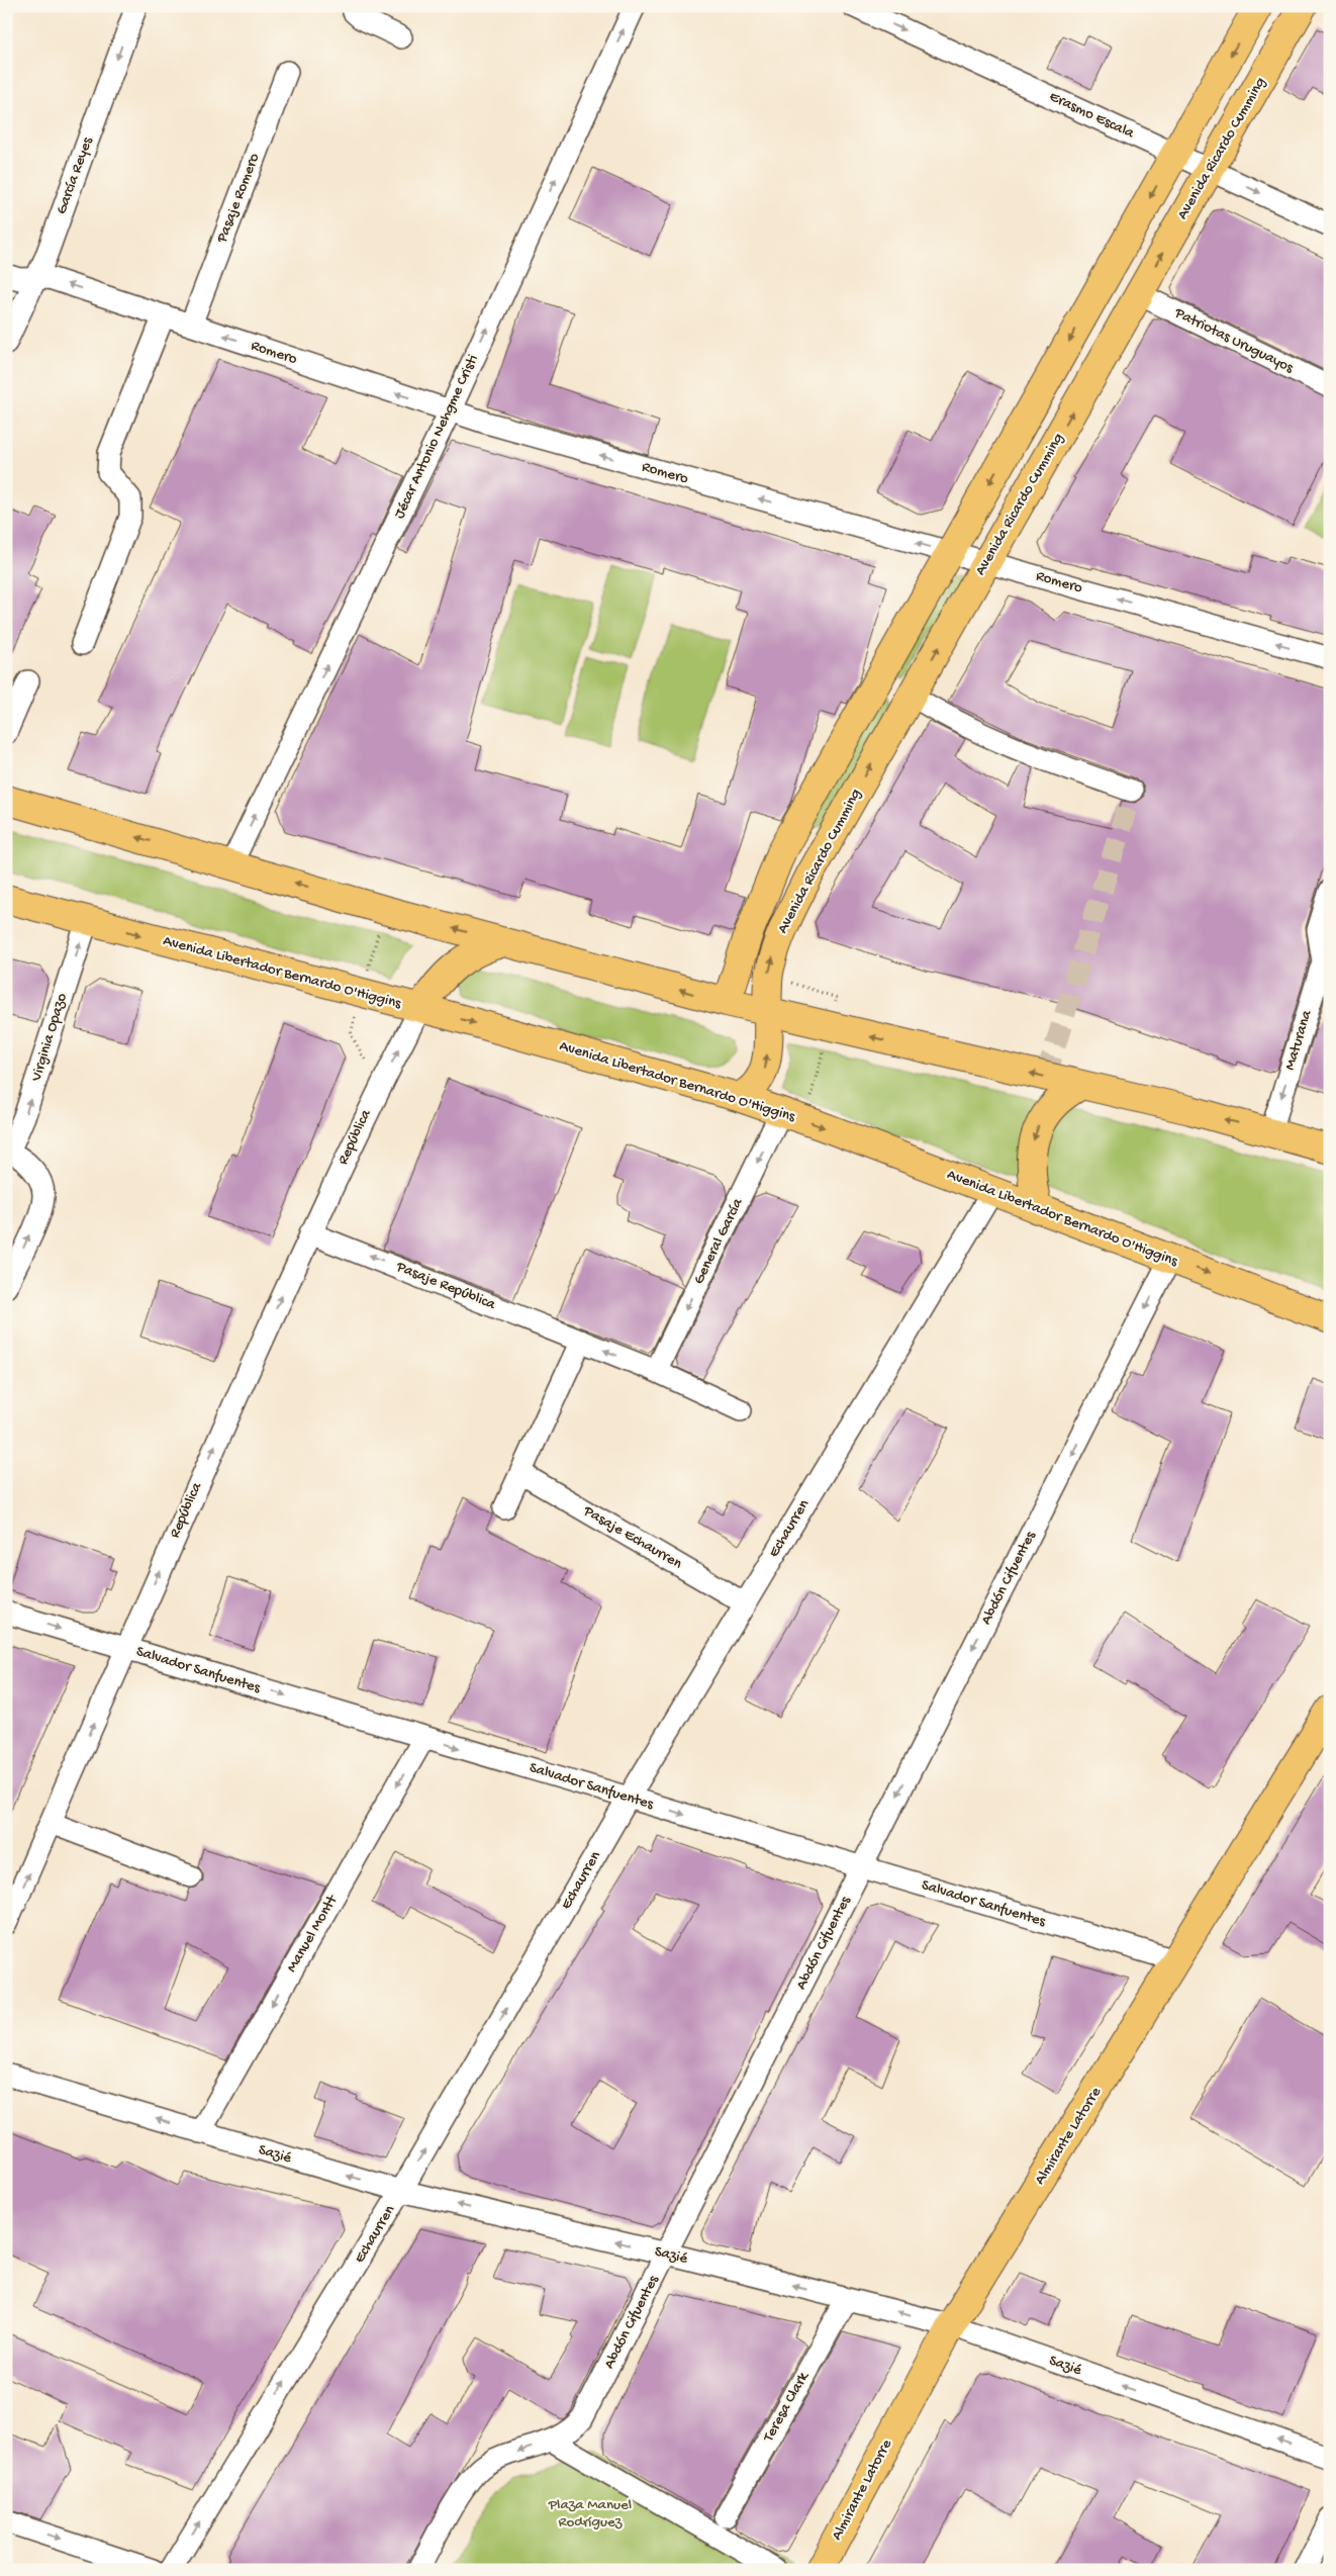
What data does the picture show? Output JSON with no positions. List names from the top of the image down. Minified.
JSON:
{"streets":{"main road":["Avenida Ricardo Cumming","Avenida Libertador Bernardo O'Higgins","Almirante Latorre"],"street":["Erasmo Escala","García Reyes","Pasaje Romero","Patriotas Uruguayos","Romero","Jécar Antonio Nehgme Cristi","Virginia Opazo","Maturana","República","General García","Pasaje República","Echaurren","Pasaje Echaurren","Abdón Cifuentes","Salvador Sanfuentes","Manuel Montt","Sazié","Teresa Clark"]},"crossings":[["Erasmo Escala","Avenida Ricardo Cumming"],["Avenida Ricardo Cumming","Patriotas Uruguayos"],["Avenida Ricardo Cumming","Romero"],["Avenida Ricardo Cumming","Avenida Libertador Bernardo O'Higgins"],["García Reyes","Romero"],["Pasaje Romero","Romero"],["Romero","Jécar Antonio Nehgme Cristi"],["Avenida Libertador Bernardo O'Higgins","Virginia Opazo"],["Avenida Libertador Bernardo O'Higgins","República"],["Avenida Libertador Bernardo O'Higgins","General García"],["Avenida Libertador Bernardo O'Higgins","Echaurren"],["Avenida Libertador Bernardo O'Higgins","Abdón Cifuentes"],["República","Pasaje República"],["República","Salvador Sanfuentes"],["General García","Pasaje República"],["Echaurren","Pasaje Echaurren"],["Echaurren","Salvador Sanfuentes"],["Echaurren","Sazié"],["Abdón Cifuentes","Salvador Sanfuentes"],["Abdón Cifuentes","Sazié"],["Salvador Sanfuentes","Manuel Montt"],["Salvador Sanfuentes","Almirante Latorre"],["Manuel Montt","Sazié"],["Almirante Latorre","Sazié"],["Sazié","Teresa Clark"]],"one_way":["Erasmo Escala","García Reyes","Romero","Jécar Antonio Nehgme Cristi","Virginia Opazo","Maturana","República","General García","Pasaje República","Echaurren","Abdón Cifuentes","Salvador Sanfuentes","Manuel Montt","Sazié"],"parks":["Plaza Manuel Rodríguez"]}
